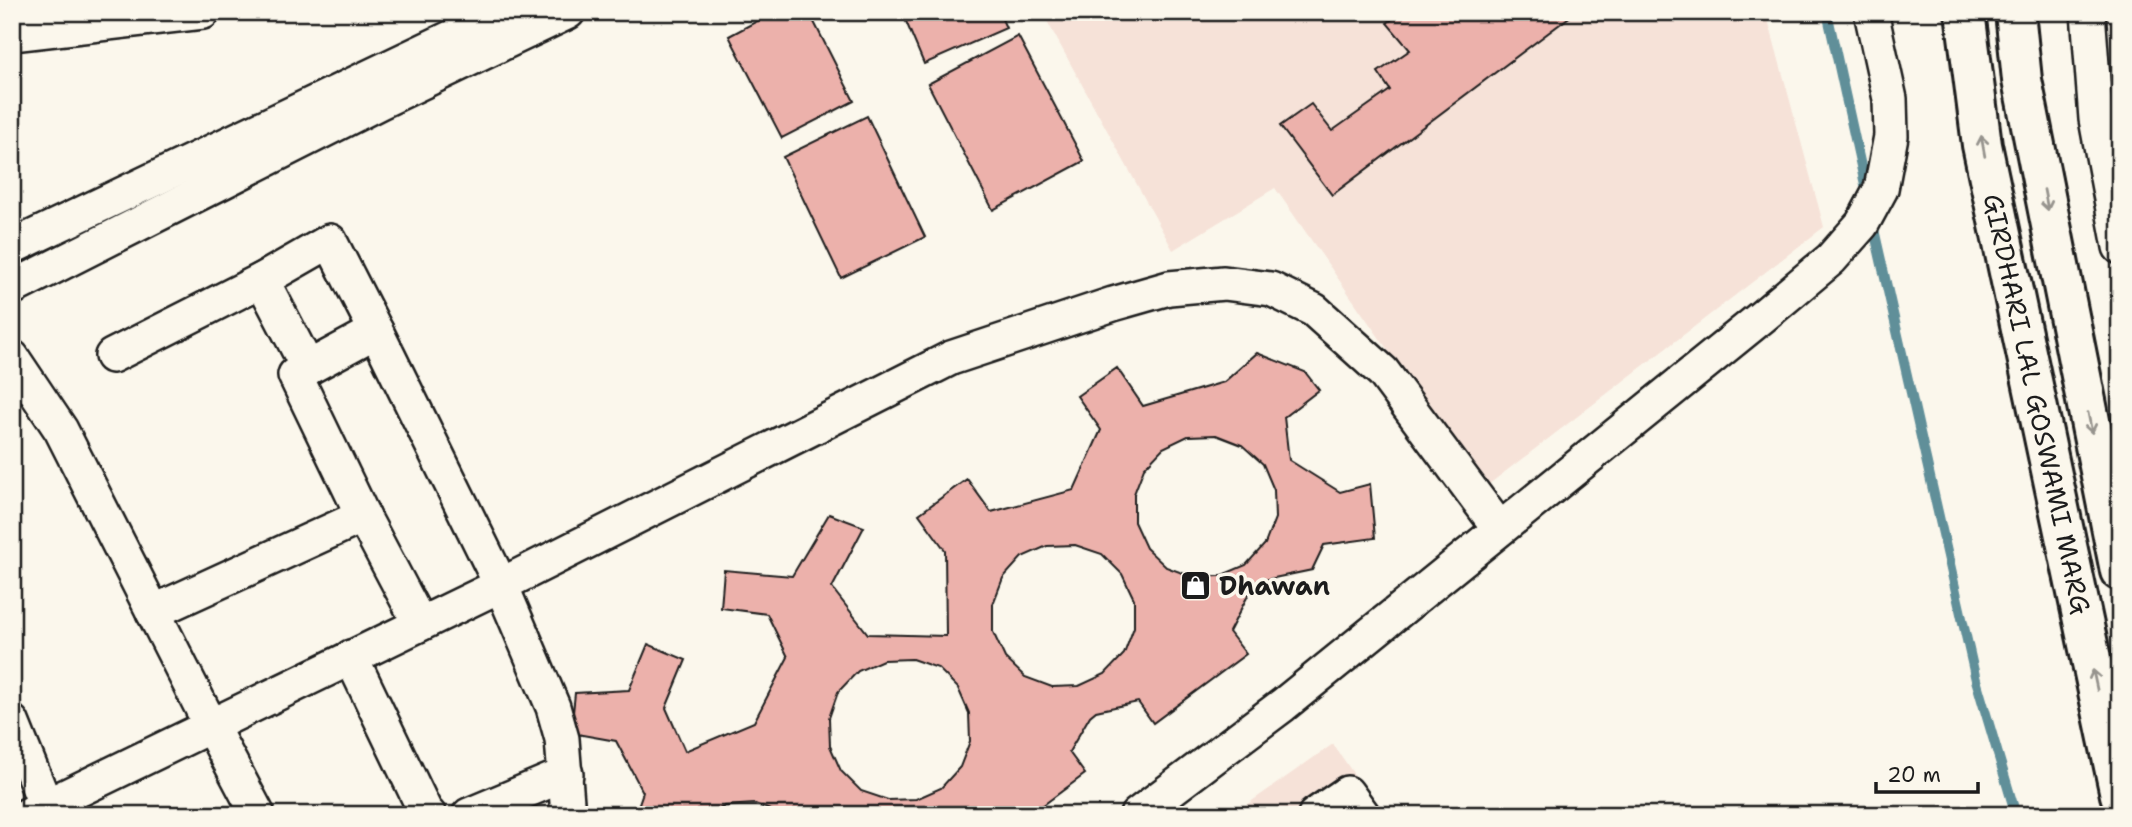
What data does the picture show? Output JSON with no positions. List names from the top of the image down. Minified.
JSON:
{"streets":{"main road":["GIRDHARI LAL GOSWAMI MARG"]},"places":{"shop":["Dhawan"]},"scale_bar":"20 m"}
